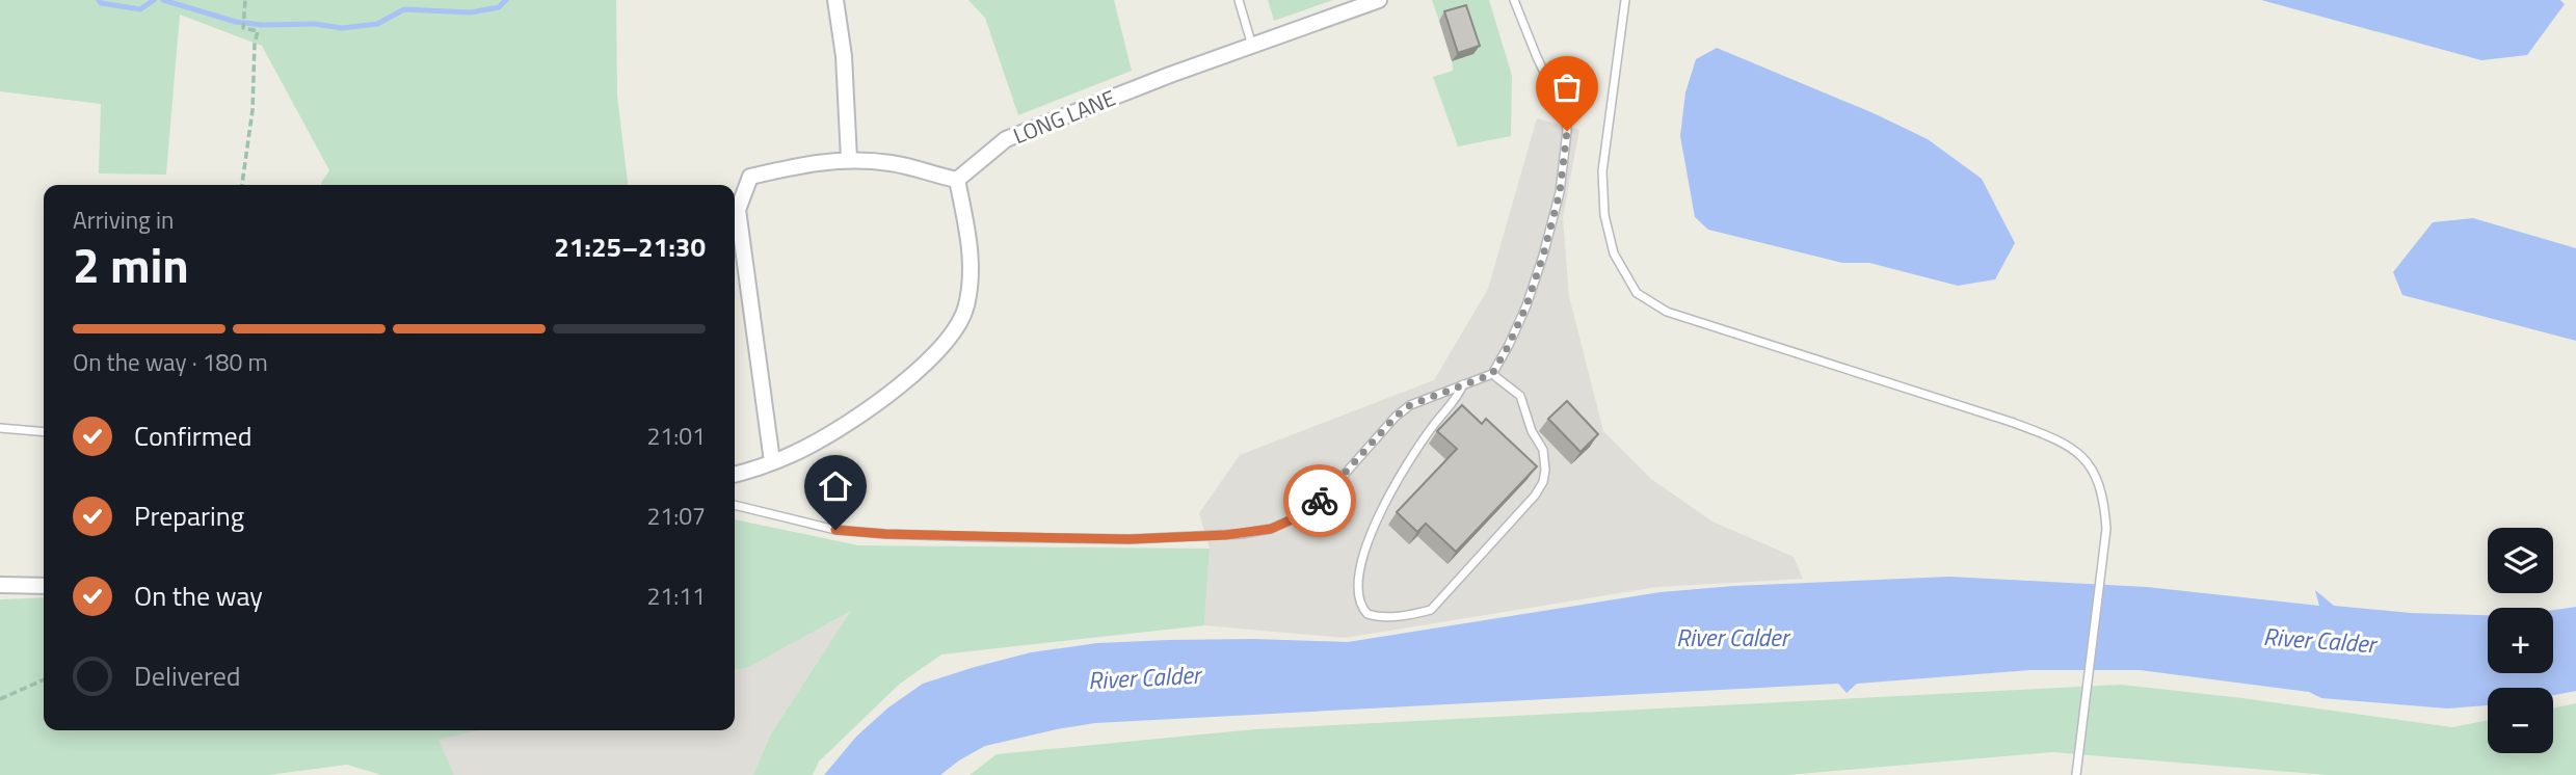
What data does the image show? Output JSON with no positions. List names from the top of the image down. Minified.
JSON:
{"streets":{"street":["LONG LANE"]},"water":["River Calder"],"page":{"heading":["2 min","Arriving in","21:25–21:30"],"bar":"On the way · 180 m","list":[["Confirmed","21:01"],["Preparing","21:07"],["On the way","21:11"],"Delivered"],"map_buttons":["+","−"]}}
